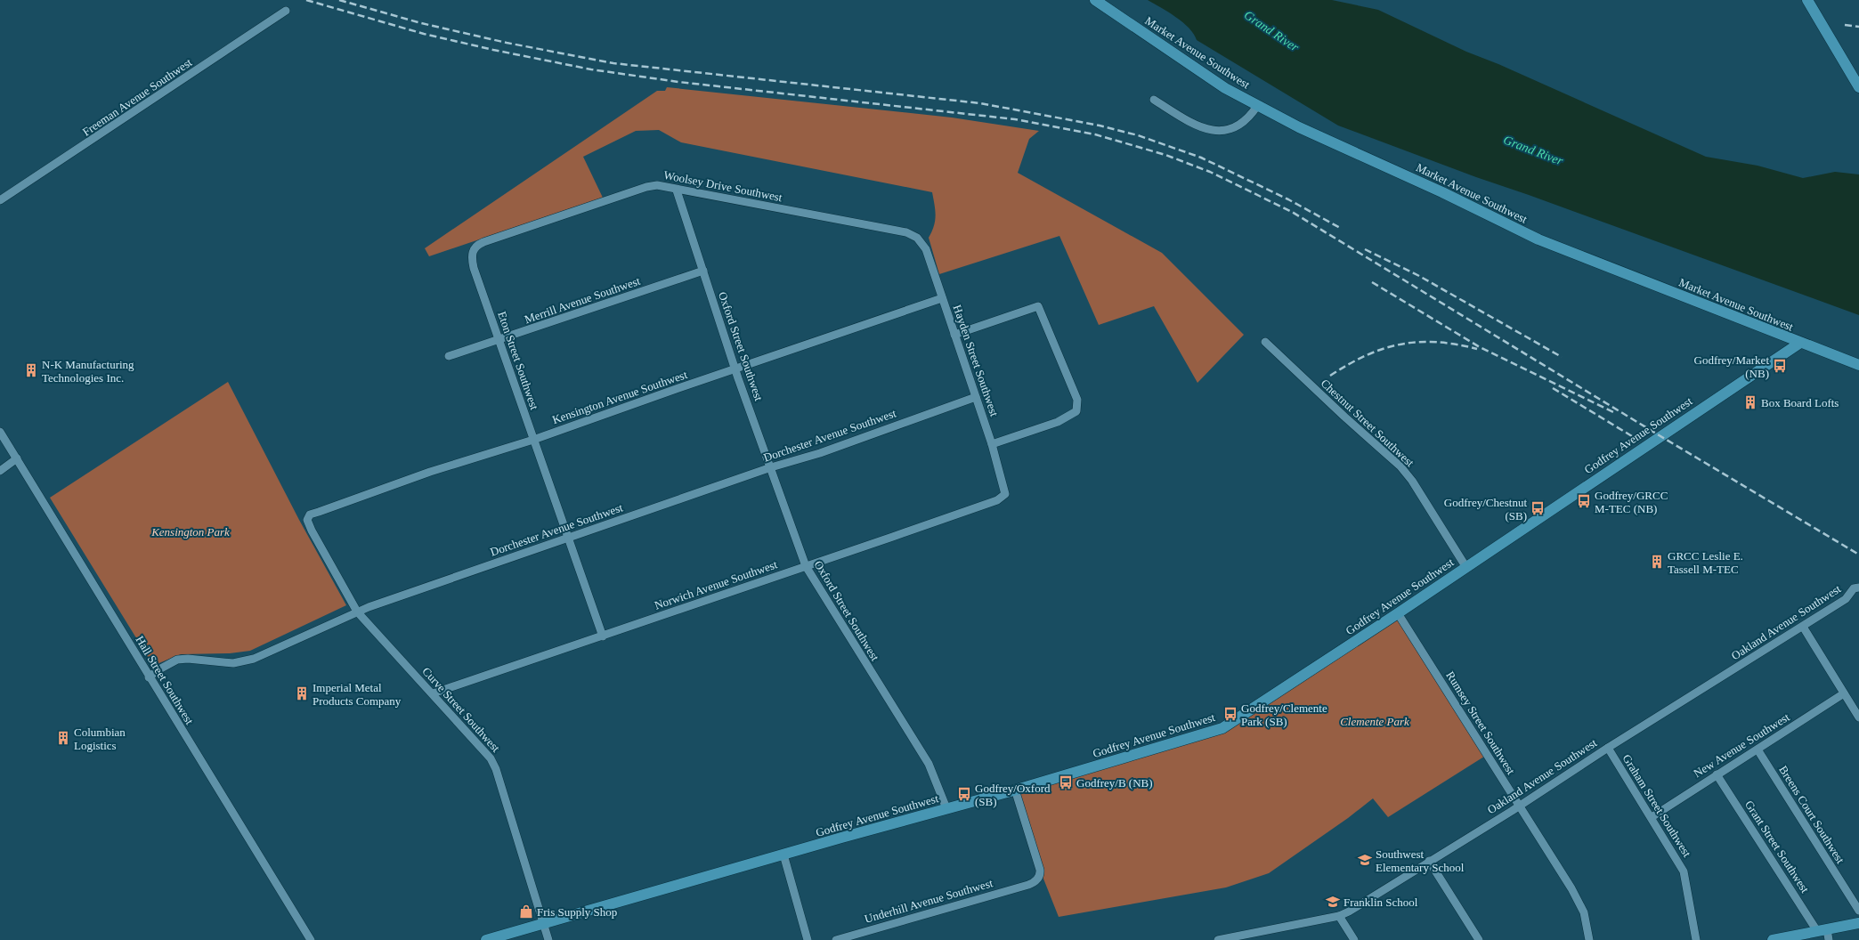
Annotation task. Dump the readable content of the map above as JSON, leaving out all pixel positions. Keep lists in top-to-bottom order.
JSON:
{
  "streets": {
    "main road": ["Market Avenue Southwest", "Godfrey Avenue Southwest"],
    "street": [
      "Freeman Avenue Southwest",
      "Woolsey Drive Southwest",
      "Merrill Avenue Southwest",
      "Oxford Street Southwest",
      "Eton Street Southwest",
      "Hayden Street Southwest",
      "Kensington Avenue Southwest",
      "Chestnut Street Southwest",
      "Dorchester Avenue Southwest",
      "Norwich Avenue Southwest",
      "Oakland Avenue Southwest",
      "Hall Street Southwest",
      "Curve Street Southwest",
      "Rumsey Street Southwest",
      "New Avenue Southwest",
      "Graham Street Southwest",
      "Breens Court Southwest",
      "Grant Street Southwest",
      "Underhill Avenue Southwest"
    ]
  },
  "crossings": [
    ["Market Avenue Southwest", "Godfrey Avenue Southwest"],
    ["Woolsey Drive Southwest", "Oxford Street Southwest"],
    ["Woolsey Drive Southwest", "Eton Street Southwest"],
    ["Woolsey Drive Southwest", "Hayden Street Southwest"],
    ["Merrill Avenue Southwest", "Oxford Street Southwest"],
    ["Merrill Avenue Southwest", "Eton Street Southwest"],
    ["Oxford Street Southwest", "Kensington Avenue Southwest"],
    ["Oxford Street Southwest", "Dorchester Avenue Southwest"],
    ["Oxford Street Southwest", "Godfrey Avenue Southwest"],
    ["Oxford Street Southwest", "Norwich Avenue Southwest"],
    ["Eton Street Southwest", "Kensington Avenue Southwest"],
    ["Eton Street Southwest", "Dorchester Avenue Southwest"],
    ["Eton Street Southwest", "Norwich Avenue Southwest"],
    ["Hayden Street Southwest", "Kensington Avenue Southwest"],
    ["Hayden Street Southwest", "Dorchester Avenue Southwest"],
    ["Hayden Street Southwest", "Norwich Avenue Southwest"],
    ["Kensington Avenue Southwest", "Curve Street Southwest"],
    ["Chestnut Street Southwest", "Godfrey Avenue Southwest"],
    ["Dorchester Avenue Southwest", "Hall Street Southwest"],
    ["Dorchester Avenue Southwest", "Curve Street Southwest"],
    ["Godfrey Avenue Southwest", "Curve Street Southwest"],
    ["Godfrey Avenue Southwest", "Rumsey Street Southwest"],
    ["Godfrey Avenue Southwest", "Underhill Avenue Southwest"],
    ["Norwich Avenue Southwest", "Curve Street Southwest"],
    ["Oakland Avenue Southwest", "Rumsey Street Southwest"],
    ["Oakland Avenue Southwest", "Graham Street Southwest"],
    ["New Avenue Southwest", "Graham Street Southwest"],
    ["New Avenue Southwest", "Breens Court Southwest"],
    ["New Avenue Southwest", "Grant Street Southwest"]
  ],
  "water": ["Grand River"],
  "parks": ["Kensington Park", "Clemente Park"],
  "places": {
    "bus stop": [
      "Godfrey/Market (NB)",
      "Godfrey/GRCC M-TEC (NB)",
      "Godfrey/Chestnut (SB)",
      "Godfrey/Clemente Park (SB)",
      "Godfrey/B (NB)",
      "Godfrey/Oxford (SB)"
    ],
    "building": [
      "N-K Manufacturing Technologies Inc.",
      "Box Board Lofts",
      "GRCC Leslie E. Tassell M-TEC",
      "Imperial Metal Products Company",
      "Columbian Logistics"
    ],
    "school or university": ["Southwest Elementary School", "Franklin School"],
    "shop": ["Fris Supply Shop"]
  }
}
